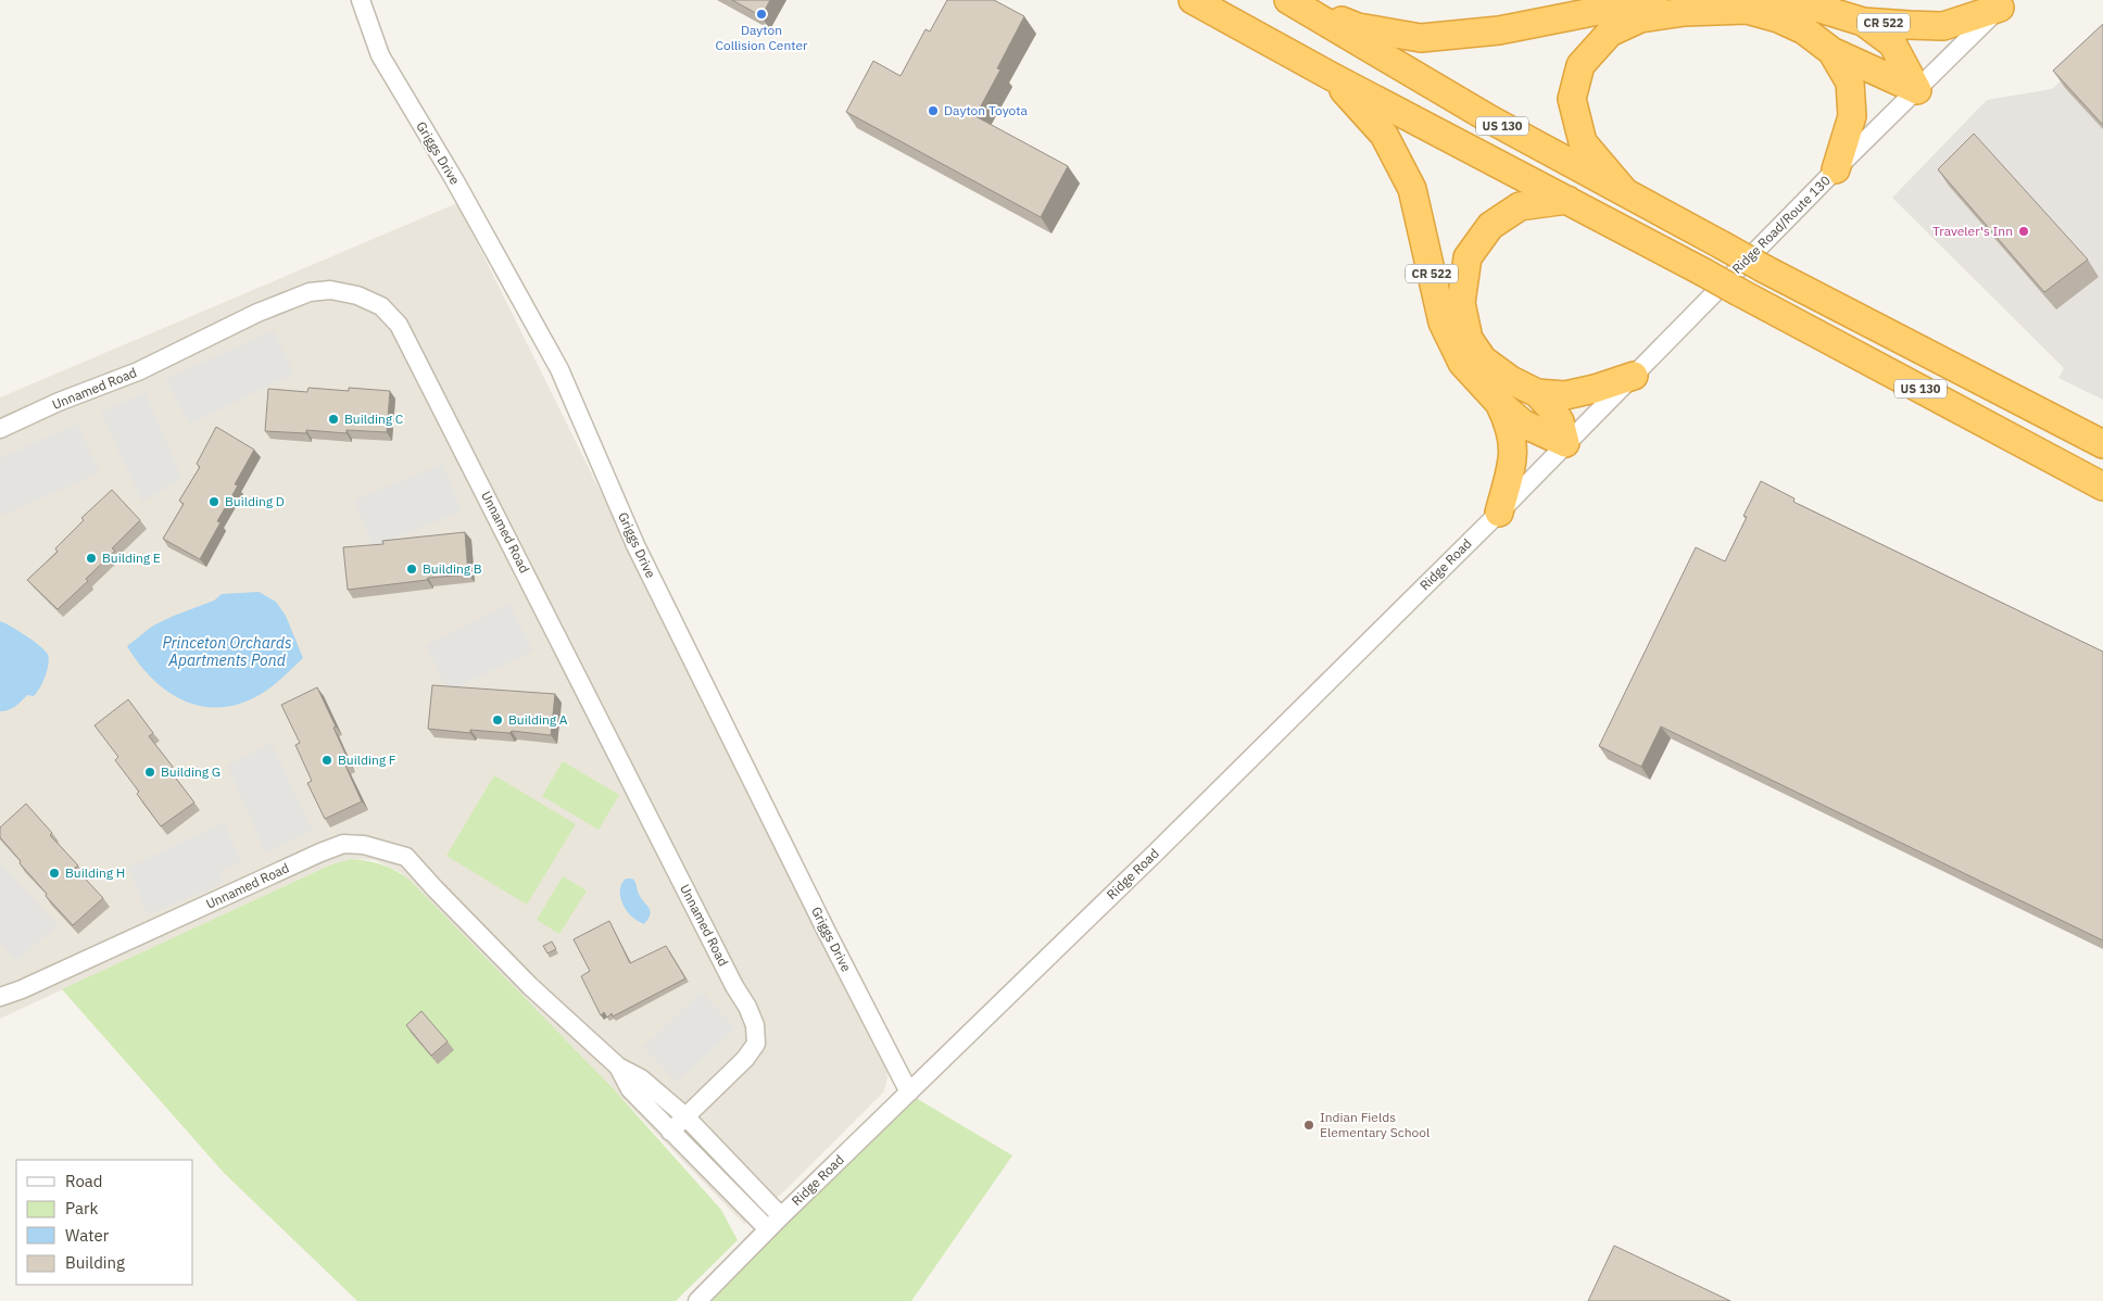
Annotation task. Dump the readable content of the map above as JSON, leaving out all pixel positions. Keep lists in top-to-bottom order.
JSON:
{
  "streets": {
    "highway": ["CR 522", "US 130"],
    "street": [
      "Griggs Drive",
      "Ridge Road/Route 130",
      "Unnamed Road",
      "Ridge Road"
    ]
  },
  "crossings": [
    ["CR 522", "US 130"],
    ["CR 522", "Ridge Road/Route 130"],
    ["CR 522", "Ridge Road"],
    ["Griggs Drive", "Ridge Road"],
    ["Ridge Road/Route 130", "Ridge Road"],
    ["Unnamed Road", "Ridge Road"]
  ],
  "water": ["Princeton Orchards Apartments Pond"],
  "places": [
    "Dayton Collision Center",
    "Dayton Toyota",
    "Traveler's Inn",
    "Building C",
    "Building D",
    "Building E",
    "Building B",
    "Building A",
    "Building F",
    "Building G",
    "Building H",
    "Indian Fields Elementary School"
  ],
  "legend": [
    "Road",
    "Park",
    "Water",
    "Building"
  ]
}
